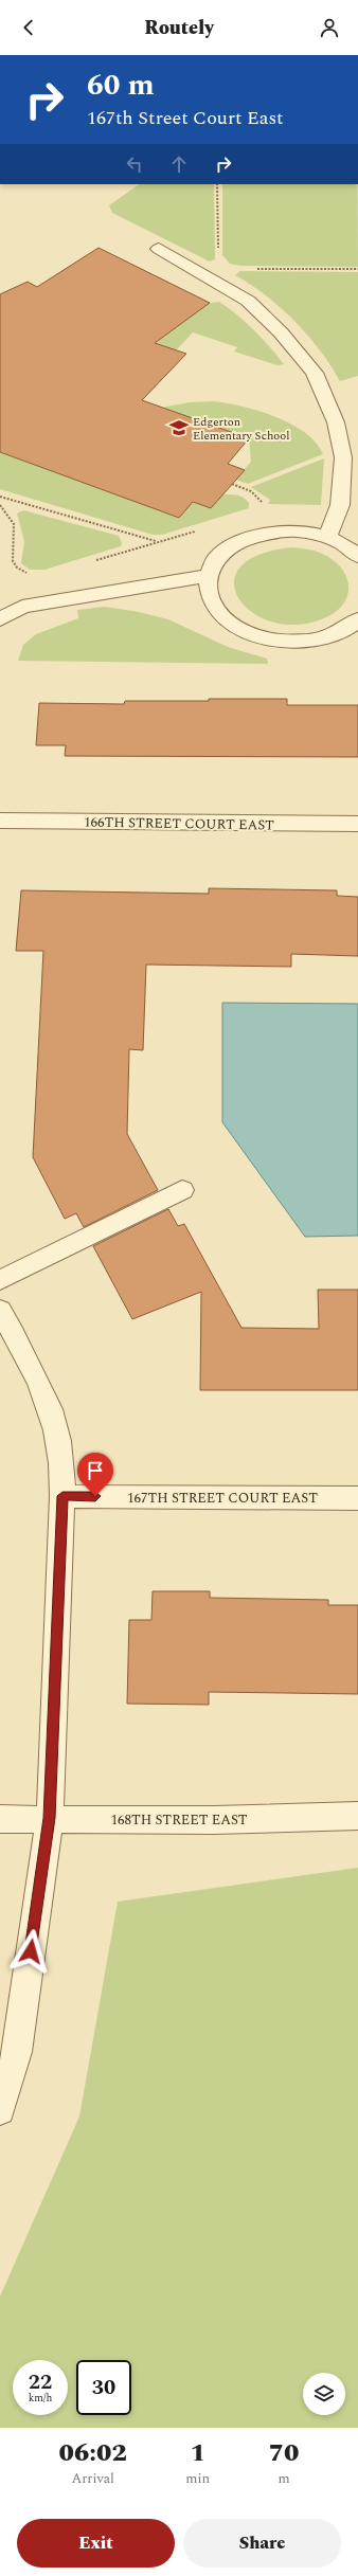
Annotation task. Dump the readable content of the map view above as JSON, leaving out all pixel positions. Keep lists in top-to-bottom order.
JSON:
{
  "streets": {
    "street": ["166TH STREET COURT EAST", "167TH STREET COURT EAST", "168TH STREET EAST"]
  },
  "places": {
    "school or university": ["Edgerton Elementary School"]
  },
  "page": {
    "header": "Routely",
    "turn": ["60 m", "167th Street Court East"],
    "speed": "22 km/h",
    "limit": "30",
    "eta": [
      "06:02",
      "Arrival",
      "1",
      "min",
      "70",
      "m"
    ],
    "buttons": ["Exit", "Share"]
  }
}
